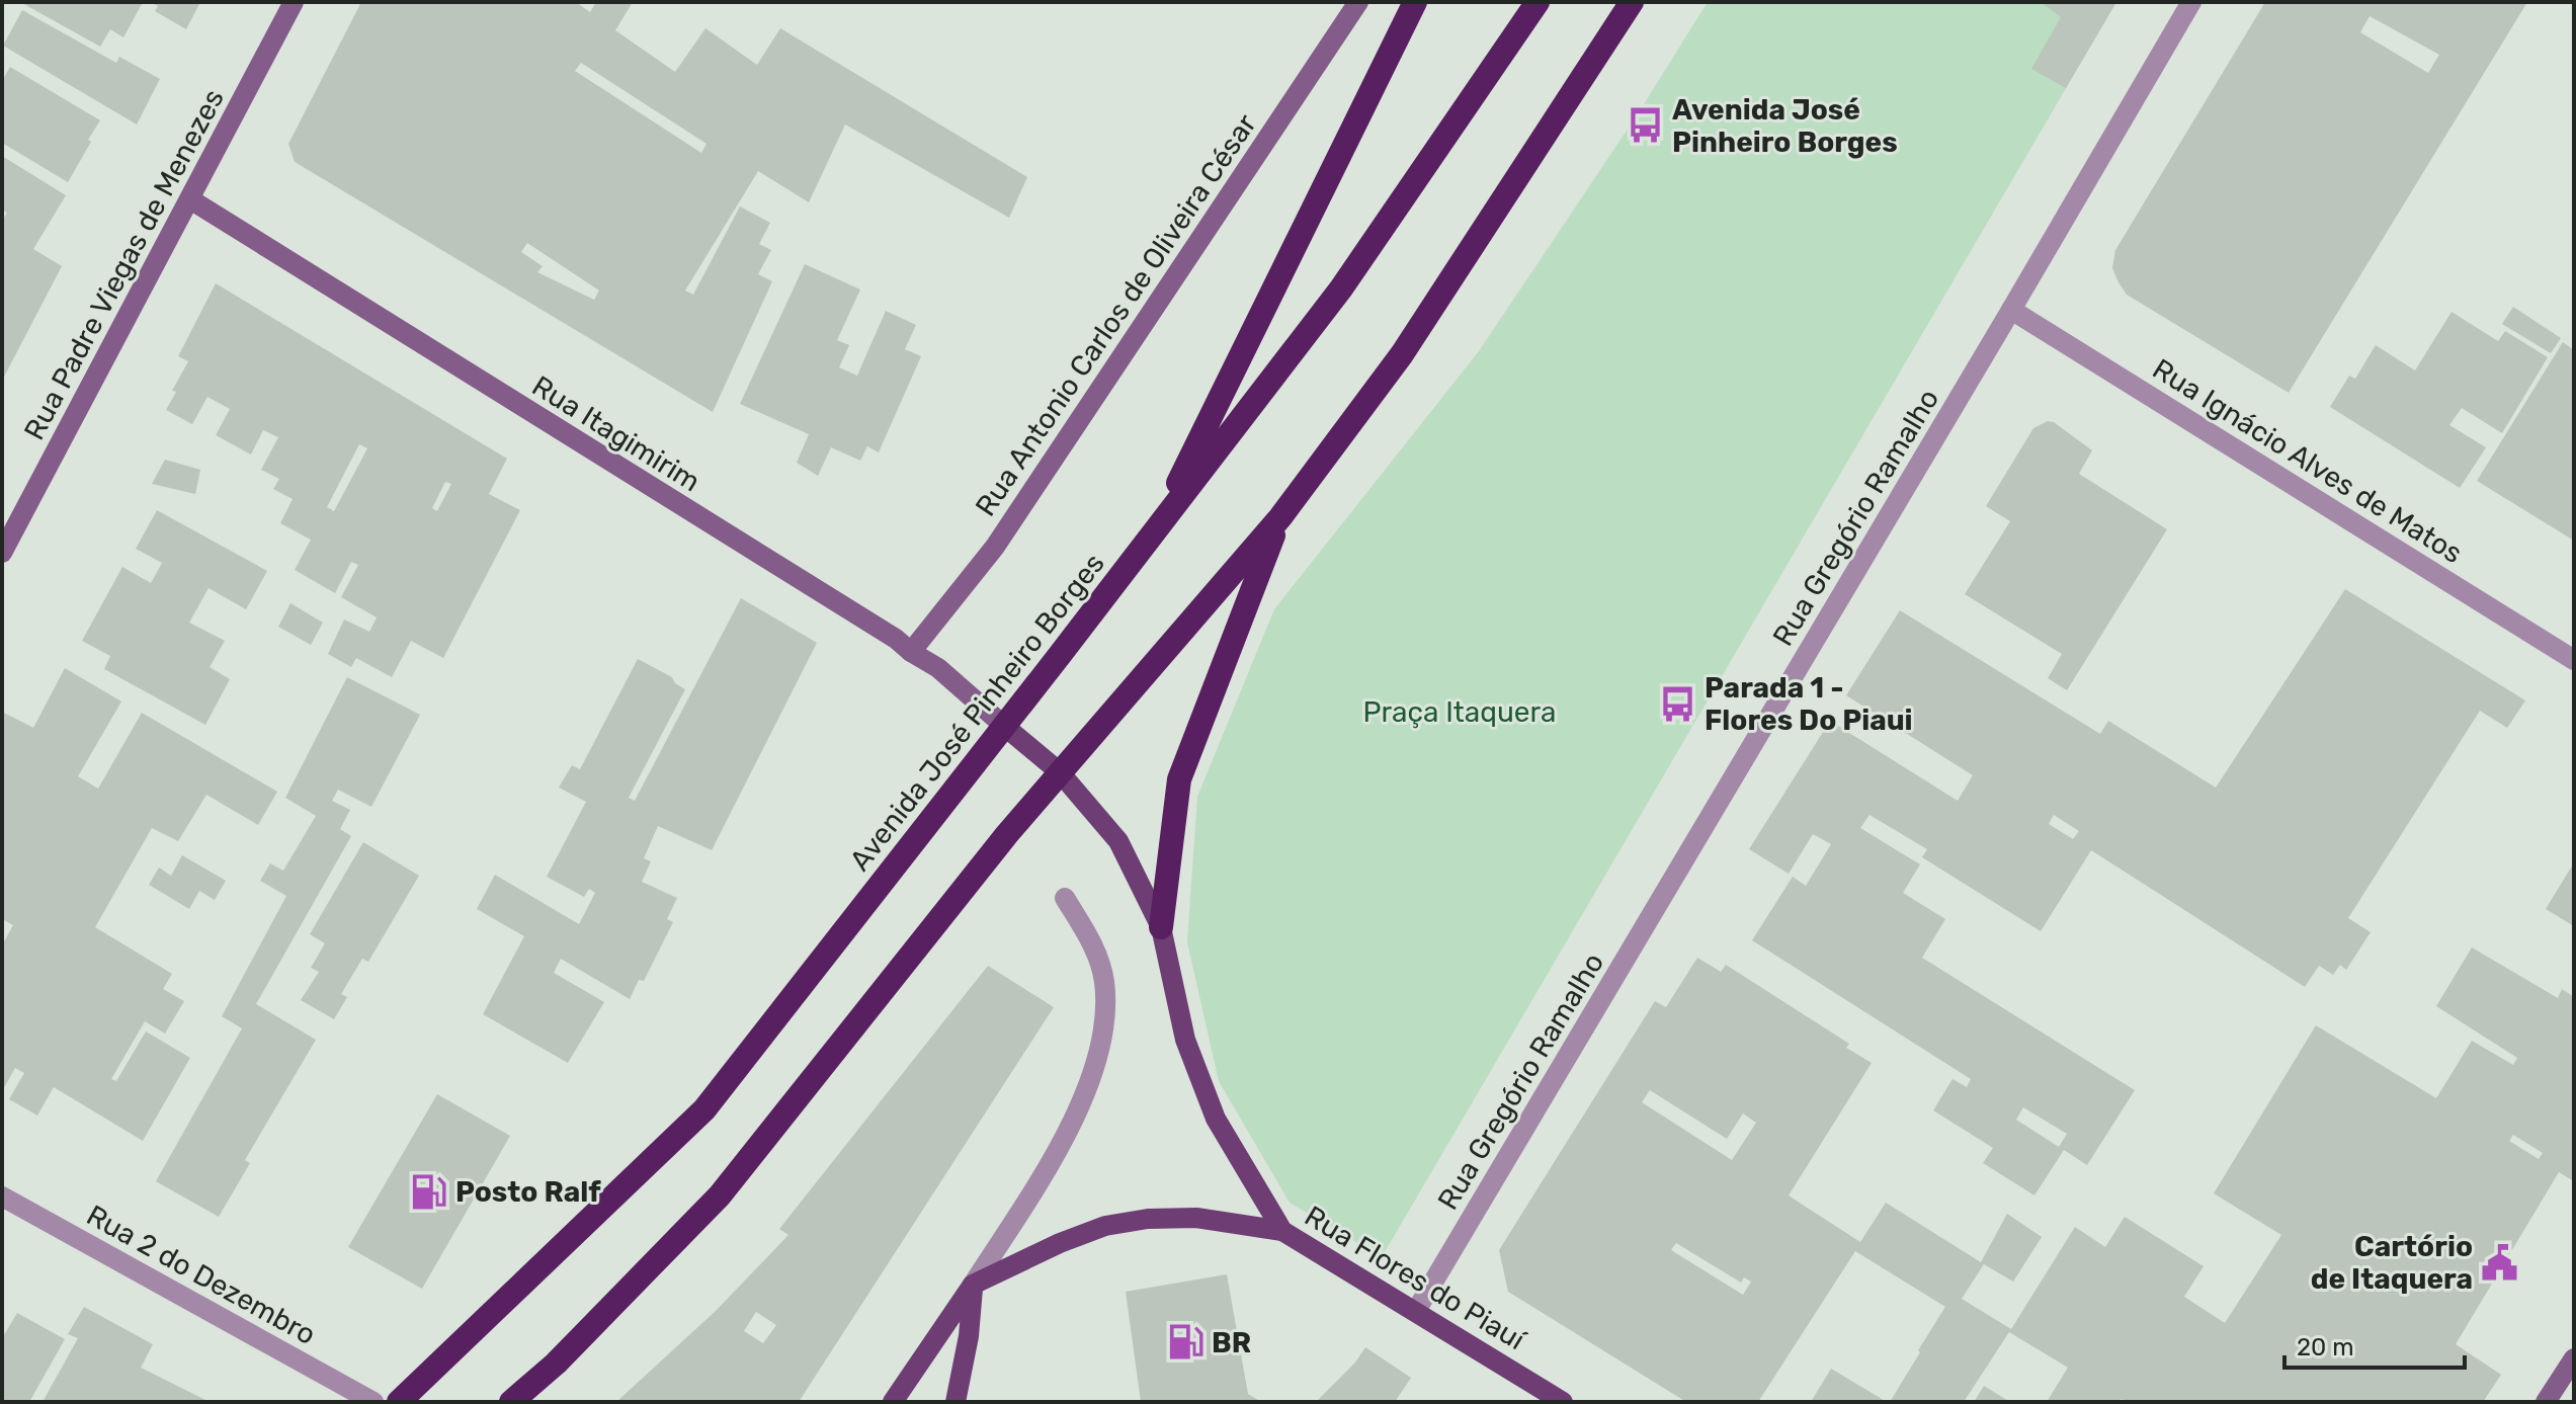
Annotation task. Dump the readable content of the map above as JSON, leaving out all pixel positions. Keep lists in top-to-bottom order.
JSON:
{
  "streets": {
    "highway": ["Avenida José Pinheiro Borges"],
    "main road": ["Rua Flores do Piauí"],
    "street": [
      "Rua Padre Viegas de Menezes",
      "Rua Antonio Carlos de Oliveira César",
      "Rua Itagimirim",
      "Rua Ignácio Alves de Matos",
      "Rua Gregório Ramalho",
      "Rua 2 do Dezembro"
    ]
  },
  "crossings": [
    ["Rua Padre Viegas de Menezes", "Rua Itagimirim"],
    ["Rua Antonio Carlos de Oliveira César", "Rua Itagimirim"],
    ["Rua Itagimirim", "Avenida José Pinheiro Borges"],
    ["Rua Itagimirim", "Rua Flores do Piauí"],
    ["Rua Ignácio Alves de Matos", "Rua Gregório Ramalho"],
    ["Rua Gregório Ramalho", "Rua Flores do Piauí"],
    ["Avenida José Pinheiro Borges", "Rua Flores do Piauí"]
  ],
  "parks": ["Praça Itaquera"],
  "places": {
    "bus stop": ["Avenida José Pinheiro Borges", "Parada 1 - Flores Do Piaui"],
    "fuel station": ["Posto Ralf", "BR"],
    "public building": ["Cartório de Itaquera"]
  },
  "scale_bar": "20 m"
}
